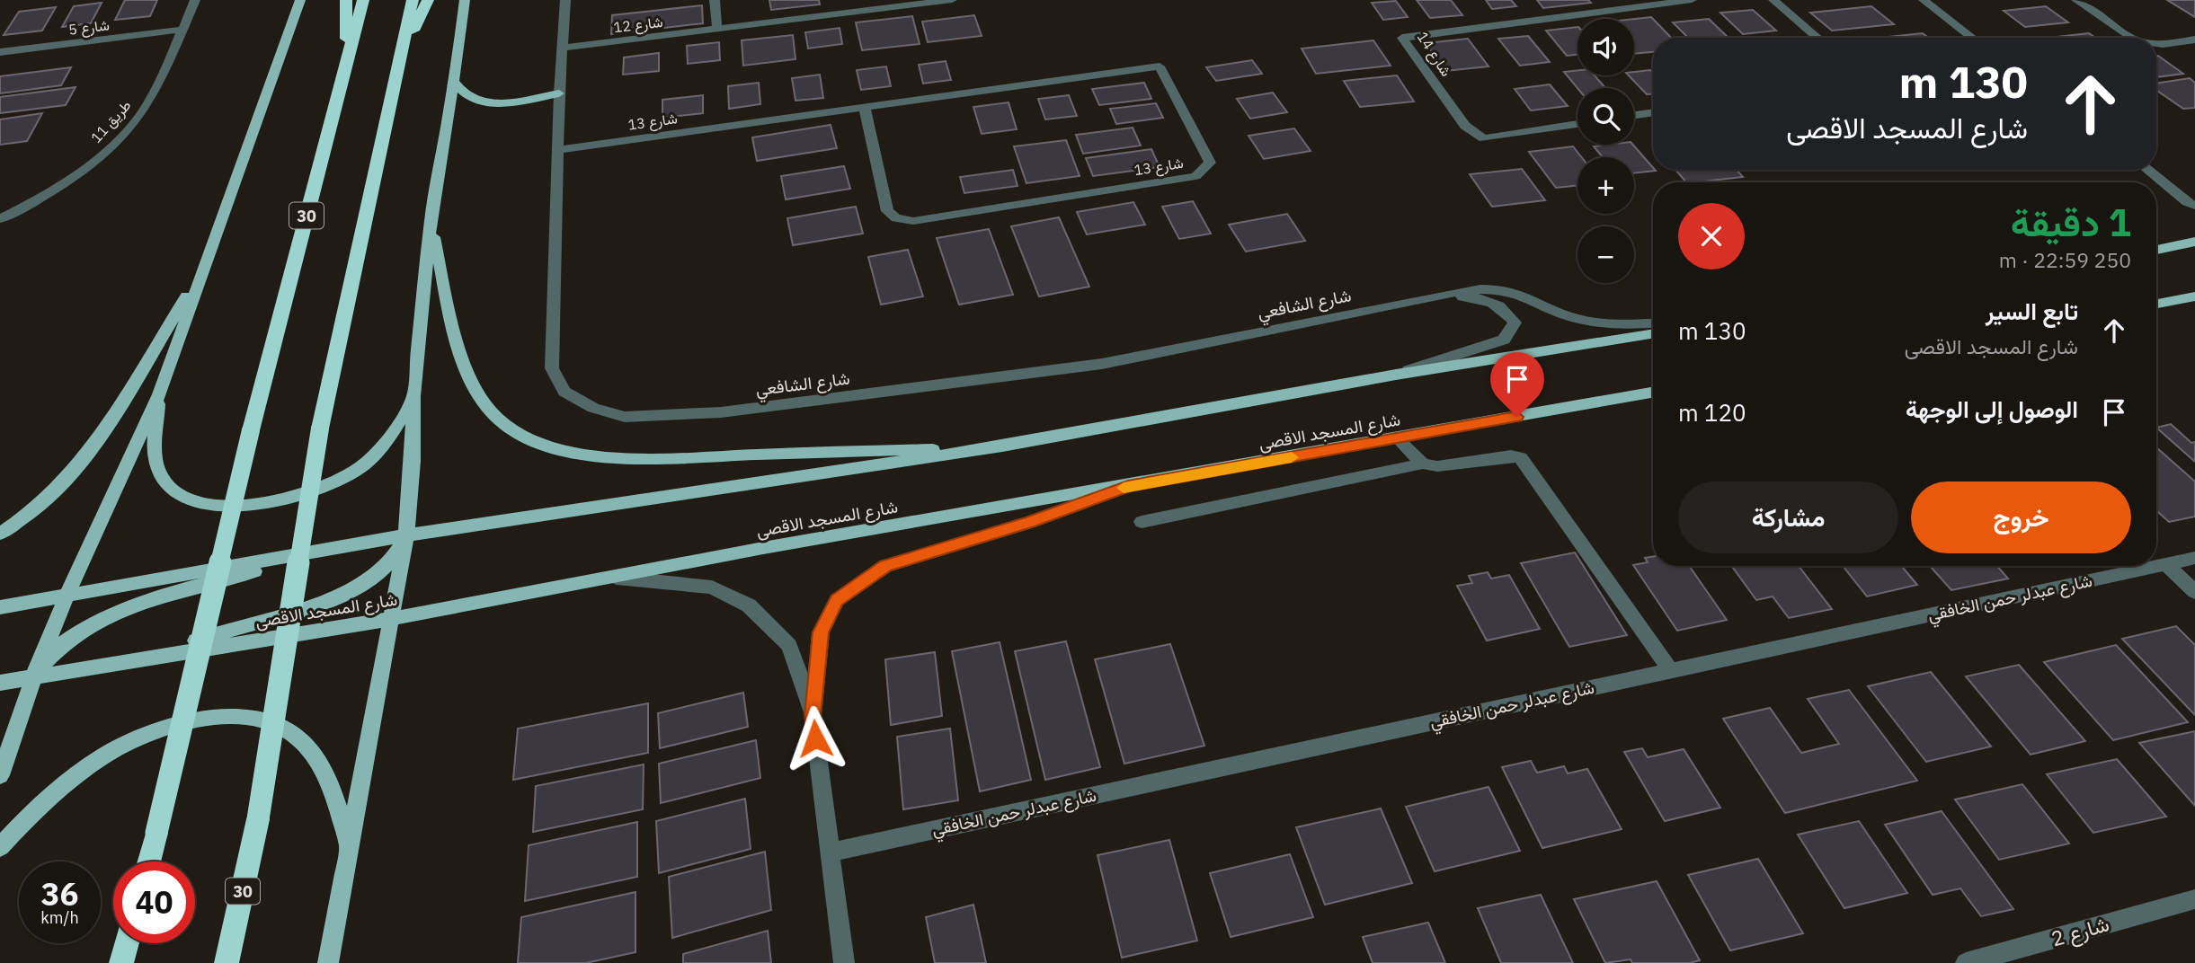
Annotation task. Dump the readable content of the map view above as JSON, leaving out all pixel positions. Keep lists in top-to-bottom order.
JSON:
{
  "streets": {
    "highway": ["30"],
    "main road": ["شارع المسجد الاقصى"],
    "street": [
      "شارع 12",
      "شارع 5",
      "شارع 14",
      "طريق 11",
      "شارع 13",
      "شارع الشافعي",
      "شارع عبدلر حمن الخافقي",
      "شارع 2"
    ]
  },
  "crossings": [
    ["شارع 12", "شارع الشافعي"],
    ["شارع 5", "طريق 11"],
    ["شارع 13", "شارع الشافعي"]
  ],
  "page": {
    "map_buttons": ["+", "−"],
    "turn": ["130 m", "شارع المسجد الاقصى"],
    "heading": ["1 دقيقة", "250 m · 22:59"],
    "list": [
      {
        "name": "تابع السير",
        "note": "شارع المسجد الاقصى",
        "value": "130 m"
      },
      {
        "name": "الوصول إلى الوجهة",
        "value": "120 m"
      }
    ],
    "buttons": ["خروج", "مشاركة"],
    "speed": "36 km/h",
    "limit": "40"
  }
}
